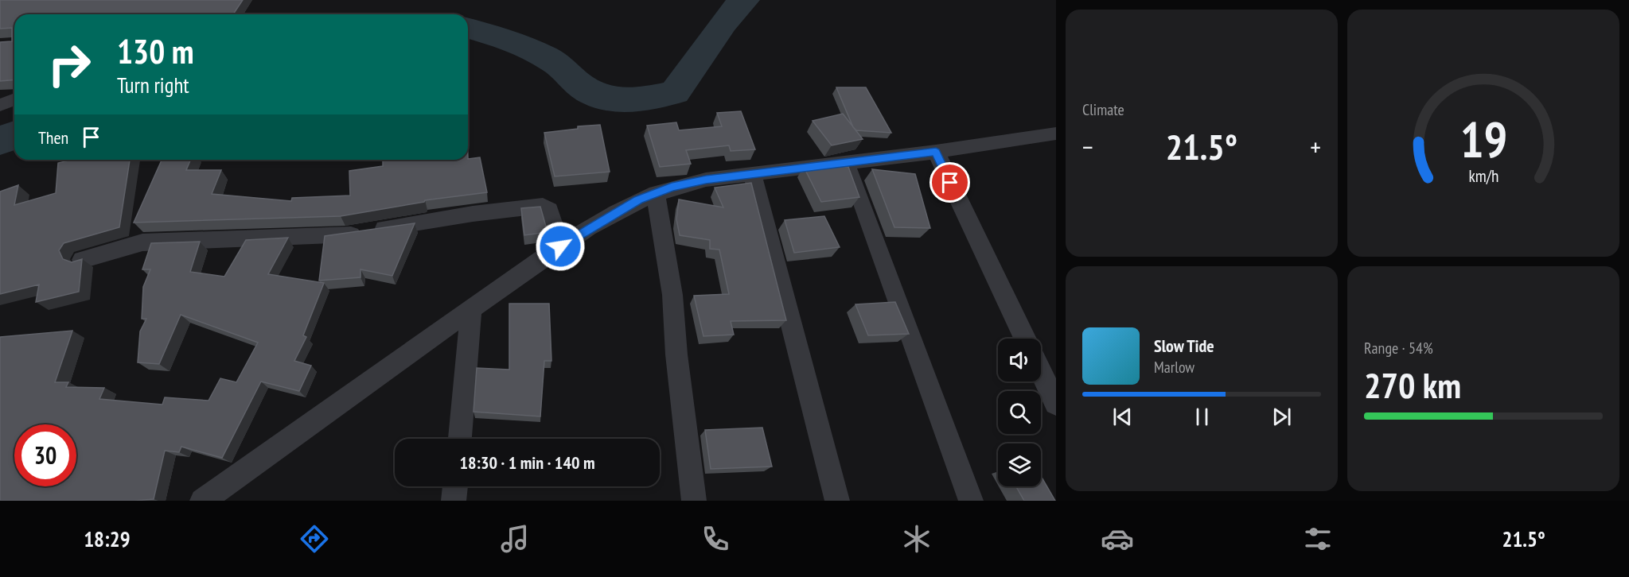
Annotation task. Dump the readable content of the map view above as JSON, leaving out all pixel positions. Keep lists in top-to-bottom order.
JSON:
{
  "page": {
    "tile": [
      "Climate",
      ["Range · 54%", "270 km"]
    ],
    "turn": ["130 m", "Turn right"],
    "then": "Then",
    "heat": ["−", "21.5°", "+"],
    "song": ["Slow Tide", "Marlow"],
    "limit": "30",
    "trip": "18:30 · 1 min · 140 m",
    "tabs": ["18:29", "21.5°"],
    "gauge": ["19", "km/h"]
  }
}
